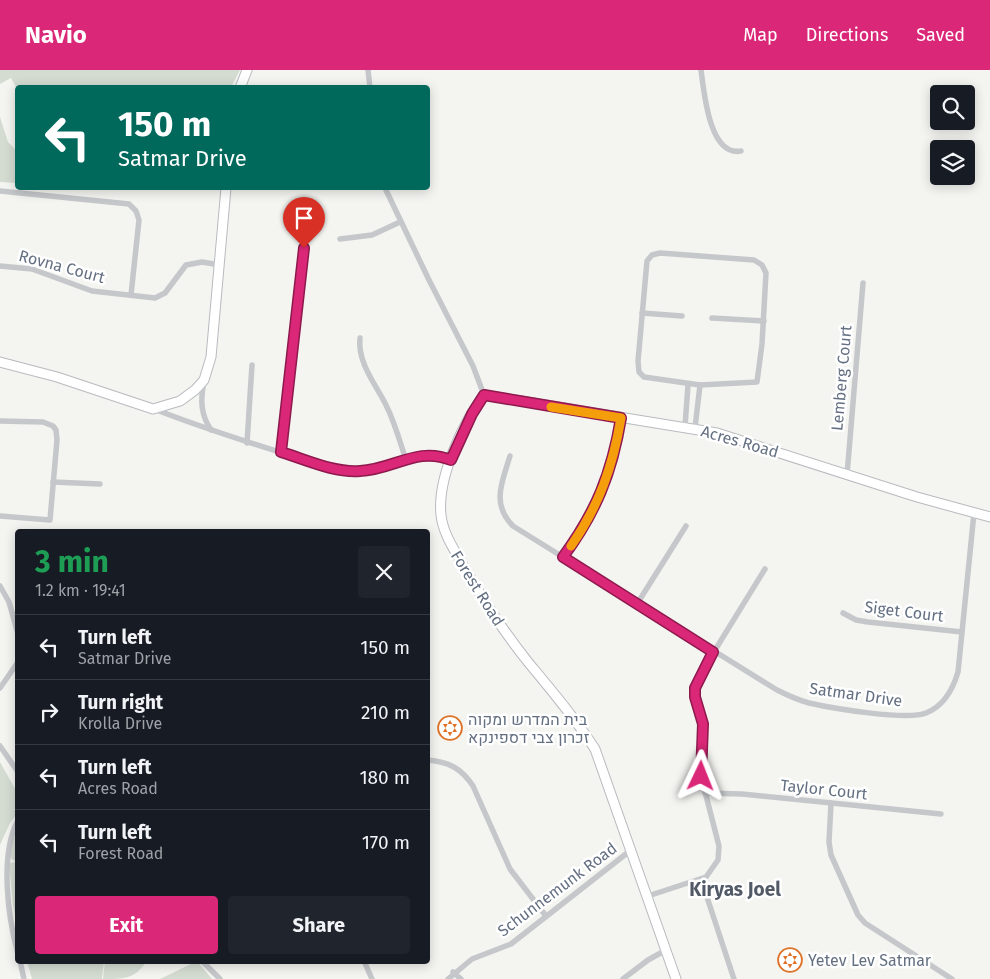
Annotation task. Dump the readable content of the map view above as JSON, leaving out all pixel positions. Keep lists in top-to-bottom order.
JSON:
{
  "streets": {
    "street": [
      "Rovna Court",
      "Lemberg Court",
      "Acres Road",
      "Forest Road",
      "Siget Court",
      "Satmar Drive",
      "Taylor Court",
      "Schunnemunk Road"
    ]
  },
  "crossings": [
    ["Lemberg Court", "Acres Road"],
    ["Acres Road", "Forest Road"],
    ["Acres Road", "Satmar Drive"],
    ["Forest Road", "Schunnemunk Road"],
    ["Siget Court", "Satmar Drive"]
  ],
  "districts": ["Kiryas Joel"],
  "places": {
    "synagogue": ["בית המדרש ומקוה זכרון צבי דספינקא", "Yetev Lev Satmar"]
  },
  "page": {
    "header": "Navio",
    "nav": ["Map", "Directions", "Saved"],
    "turn": ["150 m", "Satmar Drive"],
    "heading": ["3 min", "1.2 km · 19:41"],
    "list": [
      {
        "name": "Turn left",
        "note": "Satmar Drive",
        "value": "150 m"
      },
      {
        "name": "Turn right",
        "note": "Krolla Drive",
        "value": "210 m"
      },
      {
        "name": "Turn left",
        "note": "Acres Road",
        "value": "180 m"
      },
      {
        "name": "Turn left",
        "note": "Forest Road",
        "value": "170 m"
      }
    ],
    "buttons": ["Exit", "Share"]
  }
}
